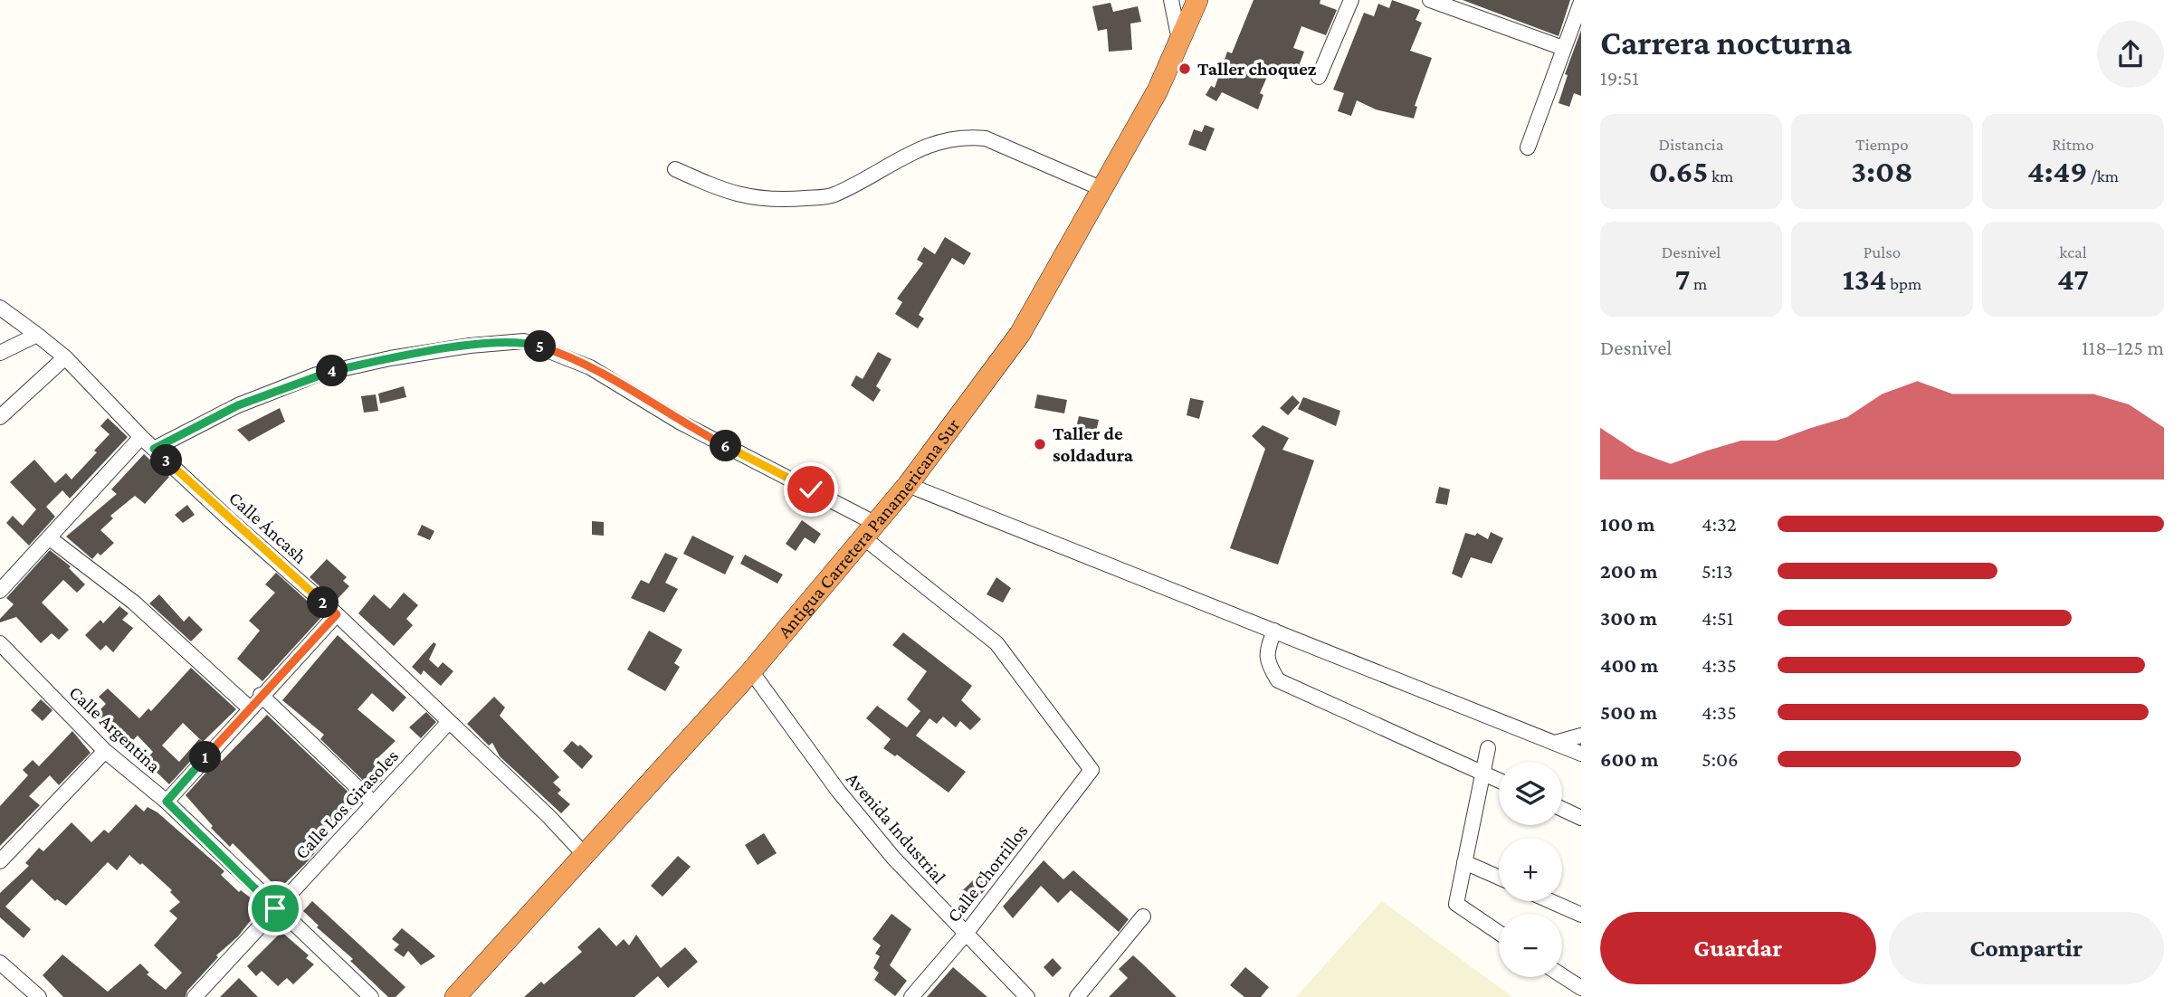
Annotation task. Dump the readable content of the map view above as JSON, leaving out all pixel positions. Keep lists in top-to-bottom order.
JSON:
{
  "streets": {
    "highway": ["Antigua Carretera Panamericana Sur"],
    "street": [
      "Calle Áncash",
      "Calle Argentina",
      "Calle Los Girasoles",
      "Avenida Industrial",
      "Calle Chorrillos"
    ]
  },
  "crossings": [
    ["Calle Áncash", "Antigua Carretera Panamericana Sur"],
    ["Calle Áncash", "Calle Los Girasoles"],
    ["Antigua Carretera Panamericana Sur", "Avenida Industrial"],
    ["Antigua Carretera Panamericana Sur", "Calle Chorrillos"],
    ["Calle Argentina", "Calle Los Girasoles"],
    ["Avenida Industrial", "Calle Chorrillos"]
  ],
  "places": ["Taller choquez", "Taller de soldadura"],
  "page": {
    "heading": ["Carrera nocturna", "19:51"],
    "stats": [
      ["Distancia", "0.65 km"],
      ["Tiempo", "3:08"],
      ["Ritmo", "4:49 /km"],
      ["Desnivel", "7 m"],
      ["Pulso", "134 bpm"],
      ["kcal", "47"]
    ],
    "chart": ["Desnivel", "118–125 m"],
    "pins": [
      "5",
      "4",
      "6",
      "3",
      "2",
      "1"
    ],
    "list": [
      {
        "name": "100 m",
        "note": "4:32"
      },
      {
        "name": "200 m",
        "note": "5:13"
      },
      {
        "name": "300 m",
        "note": "4:51"
      },
      {
        "name": "400 m",
        "note": "4:35"
      },
      {
        "name": "500 m",
        "note": "4:35"
      },
      {
        "name": "600 m",
        "note": "5:06"
      }
    ],
    "map_buttons": ["+", "−"],
    "buttons": ["Guardar", "Compartir"]
  }
}
